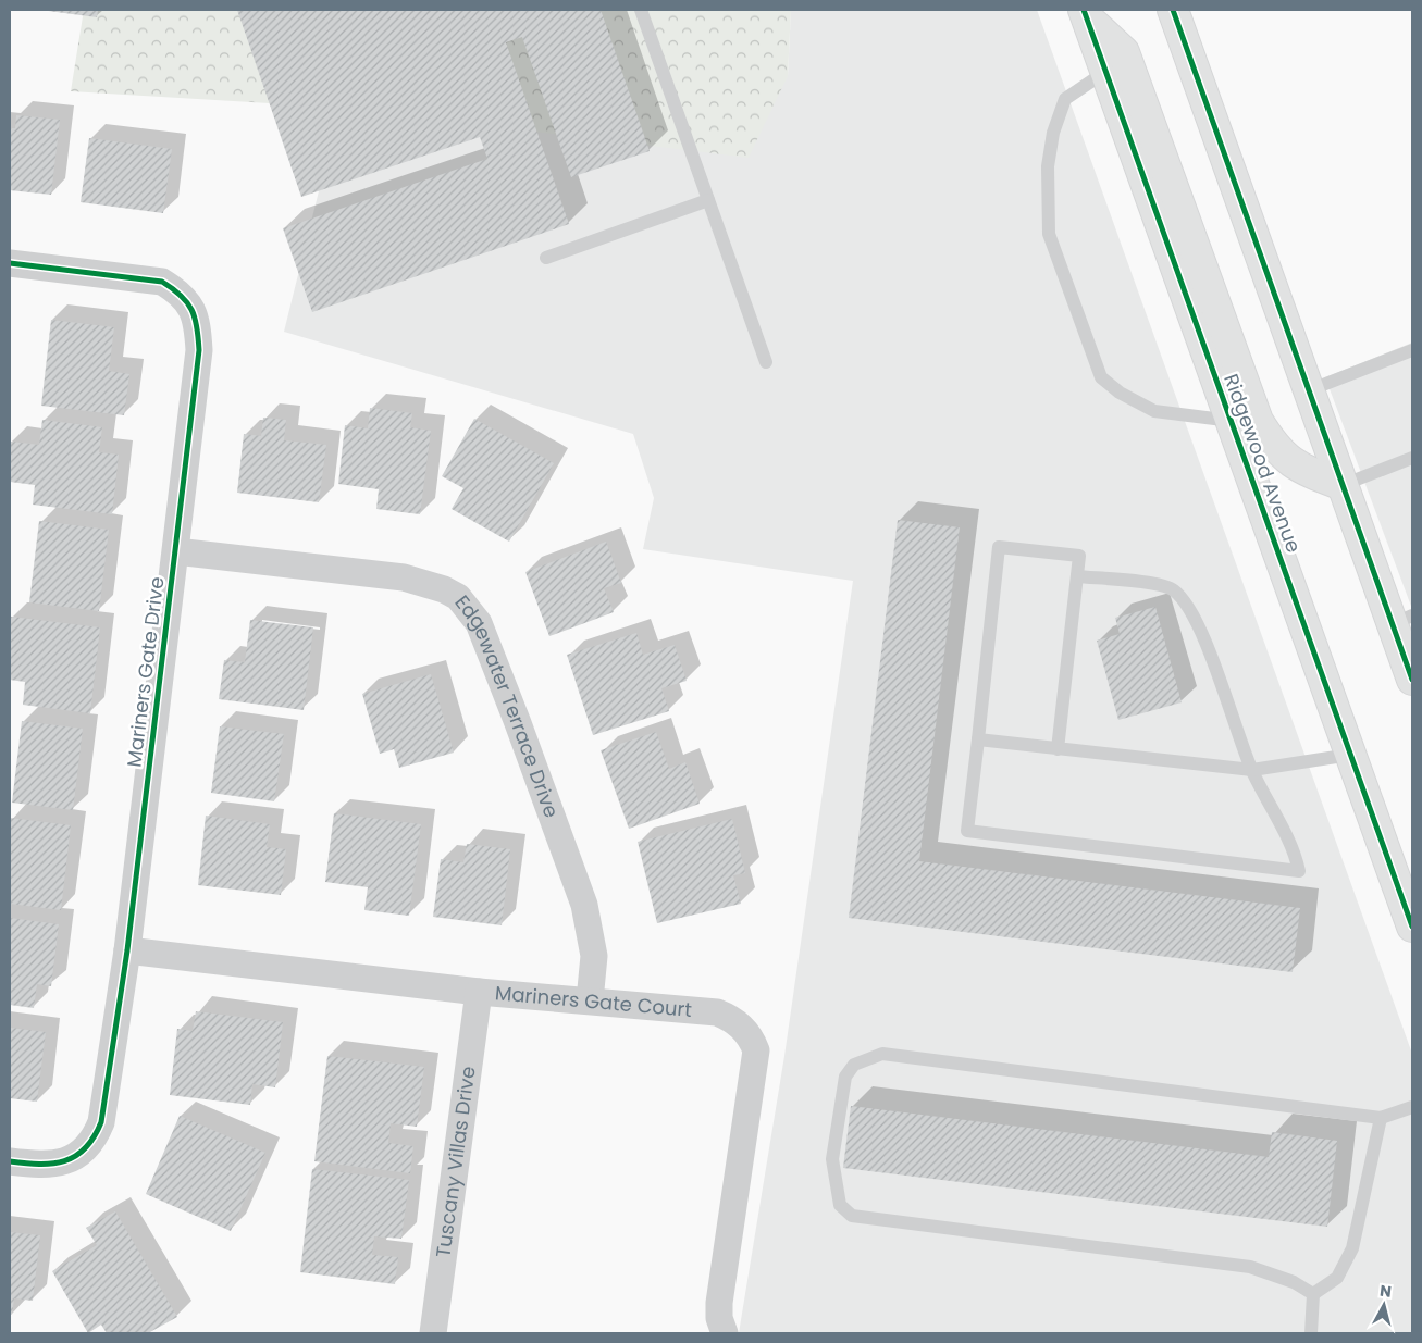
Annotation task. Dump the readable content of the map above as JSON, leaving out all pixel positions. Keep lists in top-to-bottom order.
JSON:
{
  "streets": {
    "main road": ["Ridgewood Avenue"],
    "street": [
      "Mariners Gate Drive",
      "Edgewater Terrace Drive",
      "Mariners Gate Court",
      "Tuscany Villas Drive"
    ]
  },
  "crossings": [
    ["Mariners Gate Drive", "Edgewater Terrace Drive"],
    ["Mariners Gate Drive", "Mariners Gate Court"],
    ["Edgewater Terrace Drive", "Mariners Gate Court"],
    ["Mariners Gate Court", "Tuscany Villas Drive"]
  ],
  "north": "top"
}
